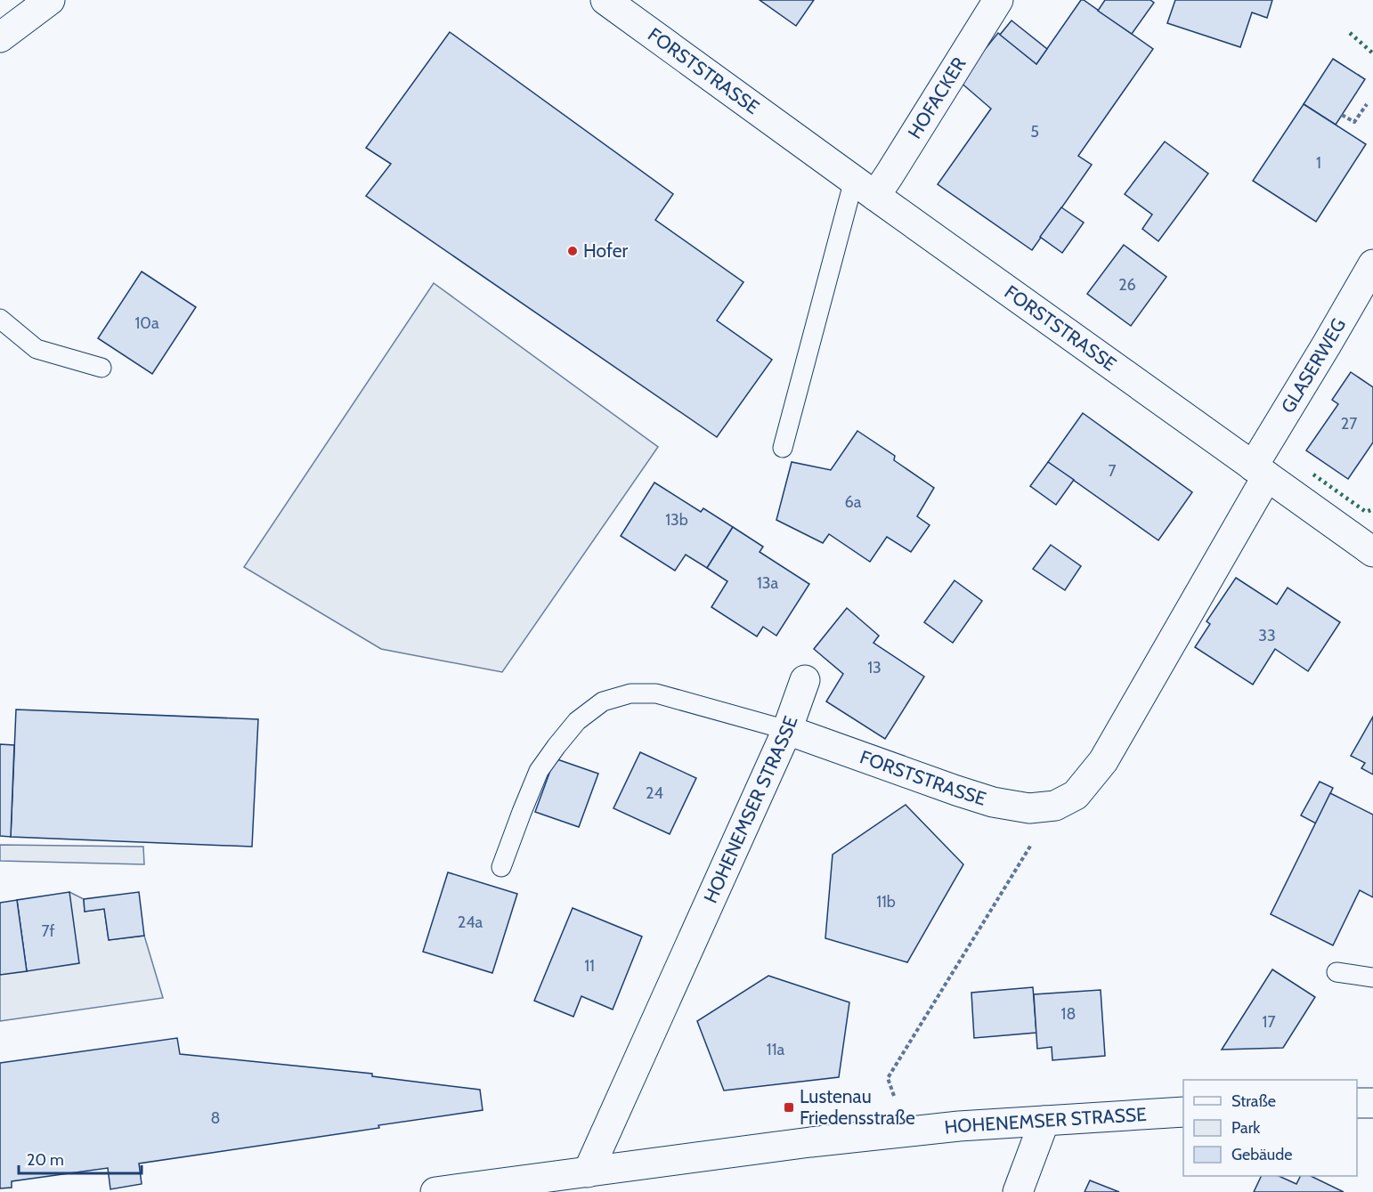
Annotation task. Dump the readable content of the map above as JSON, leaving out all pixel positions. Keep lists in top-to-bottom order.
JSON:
{
  "streets": {
    "street": [
      "FORSTSTRASSE",
      "HOFACKER",
      "GLASERWEG",
      "HOHENEMSER STRASSE"
    ]
  },
  "crossings": [
    ["FORSTSTRASSE", "HOFACKER"],
    ["FORSTSTRASSE", "GLASERWEG"],
    ["FORSTSTRASSE", "HOHENEMSER STRASSE"]
  ],
  "places": {
    "other": ["Hofer"],
    "transit": ["Lustenau Friedensstraße"]
  },
  "house_numbers": [
    "5",
    "1",
    "26",
    "10a",
    "27",
    "7",
    "6a",
    "13b",
    "13a",
    "33",
    "13",
    "24",
    "11b",
    "24a",
    "7f",
    "11",
    "18",
    "17",
    "11a",
    "8"
  ],
  "legend": ["Straße", "Park", "Gebäude"],
  "scale_bar": "20 m"
}
